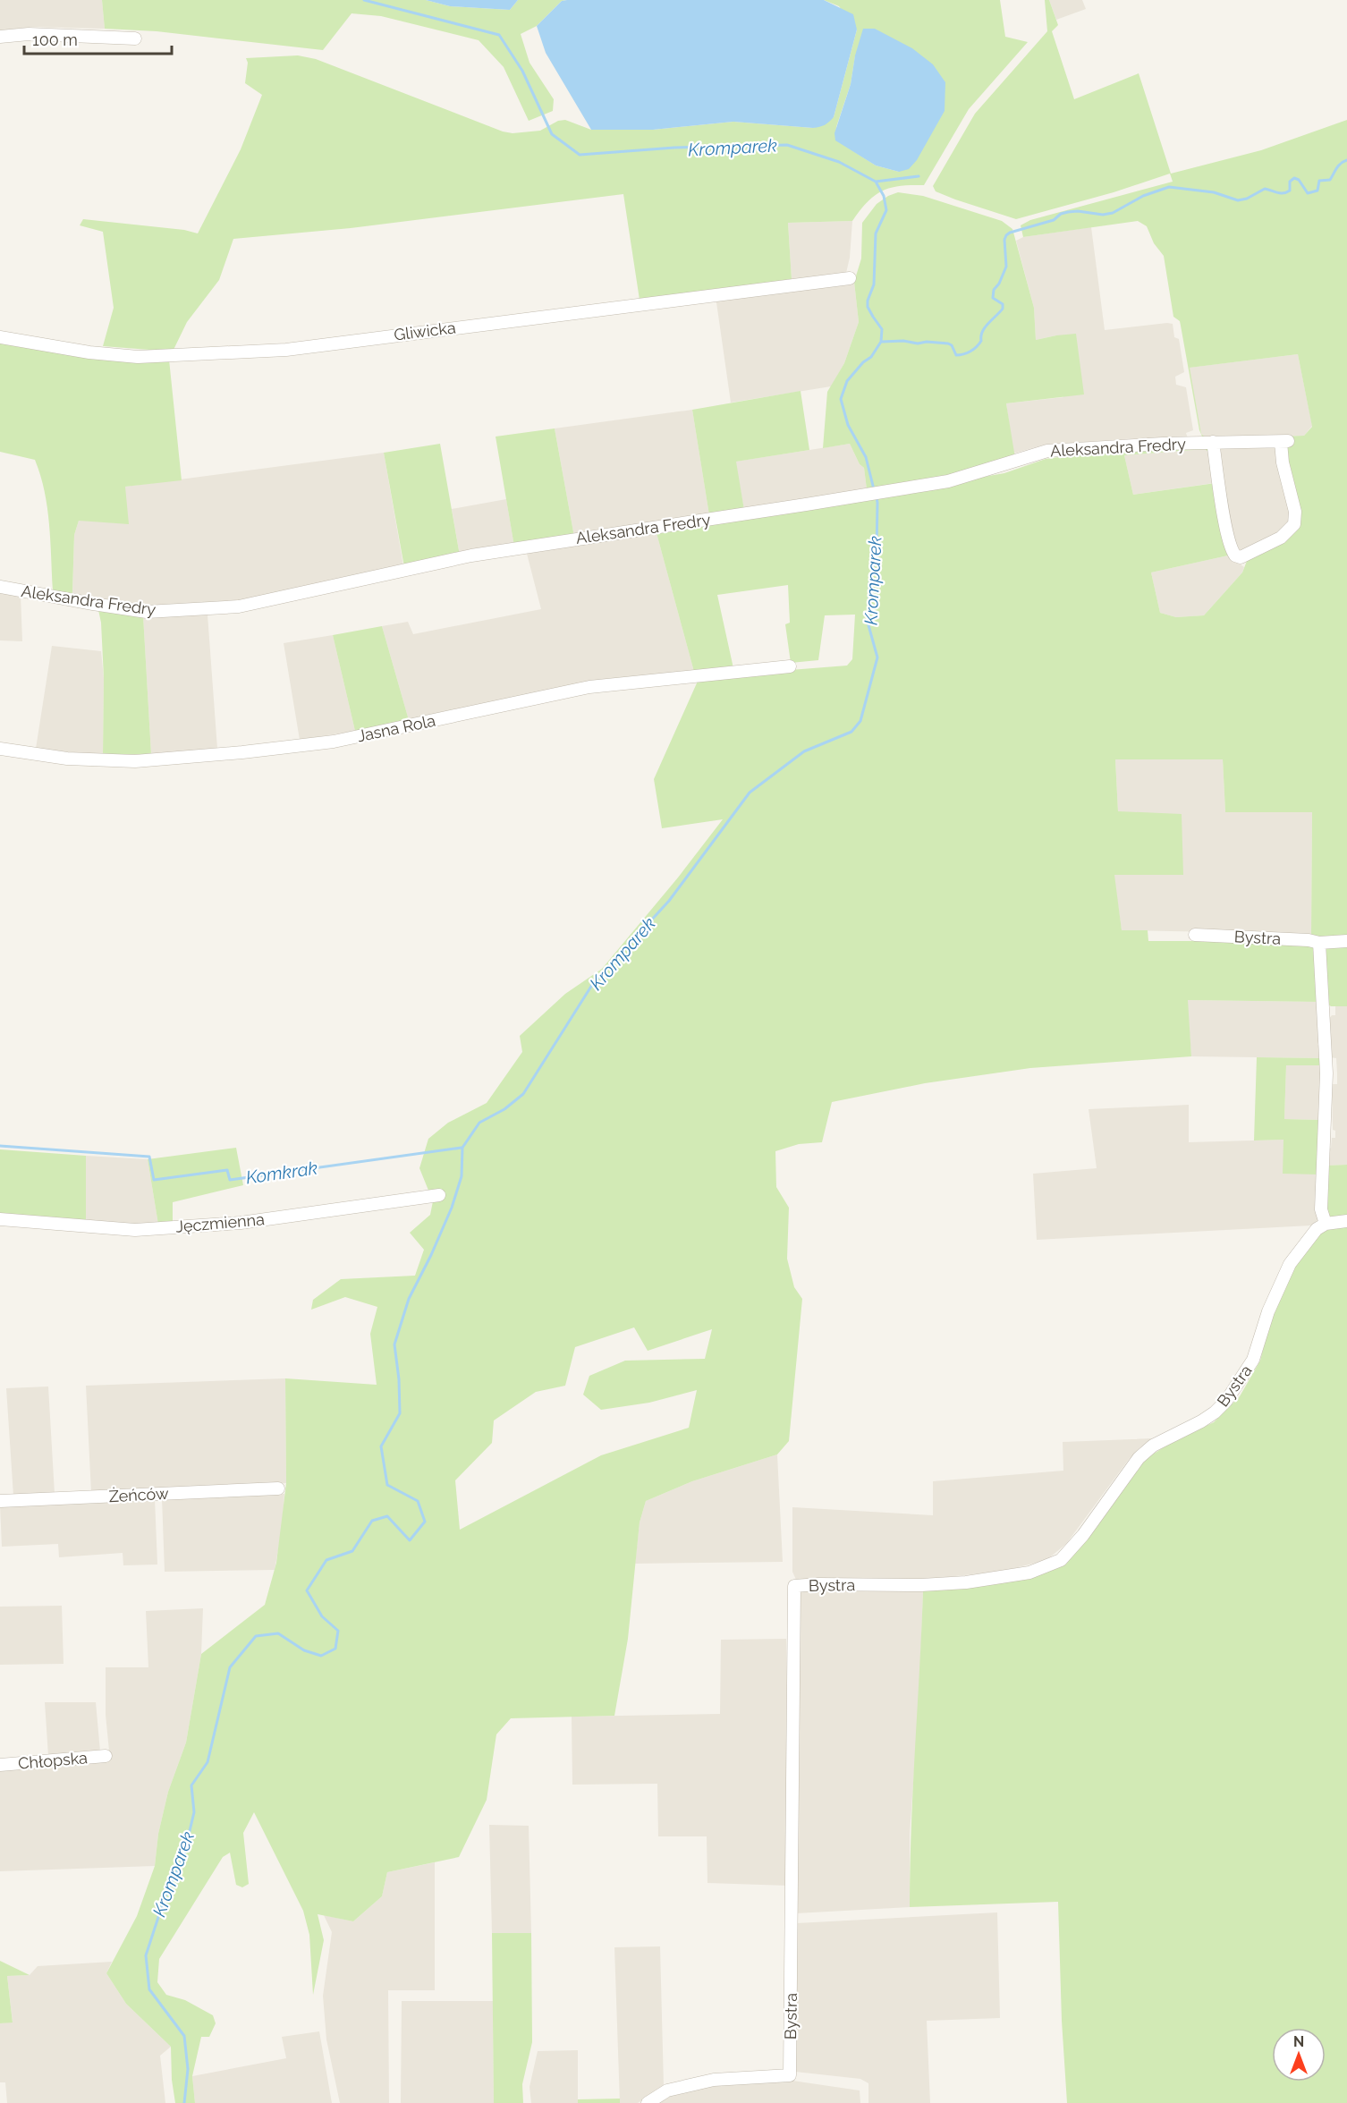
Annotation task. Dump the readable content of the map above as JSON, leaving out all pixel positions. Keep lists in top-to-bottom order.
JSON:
{
  "streets": {
    "street": [
      "Gliwicka",
      "Aleksandra Fredry",
      "Jasna Rola",
      "Bystra",
      "Jęczmienna",
      "Żeńców",
      "Chłopska"
    ]
  },
  "water": ["Kromparek", "Komkrak"],
  "scale_bar": "100 m",
  "north": "top"
}
